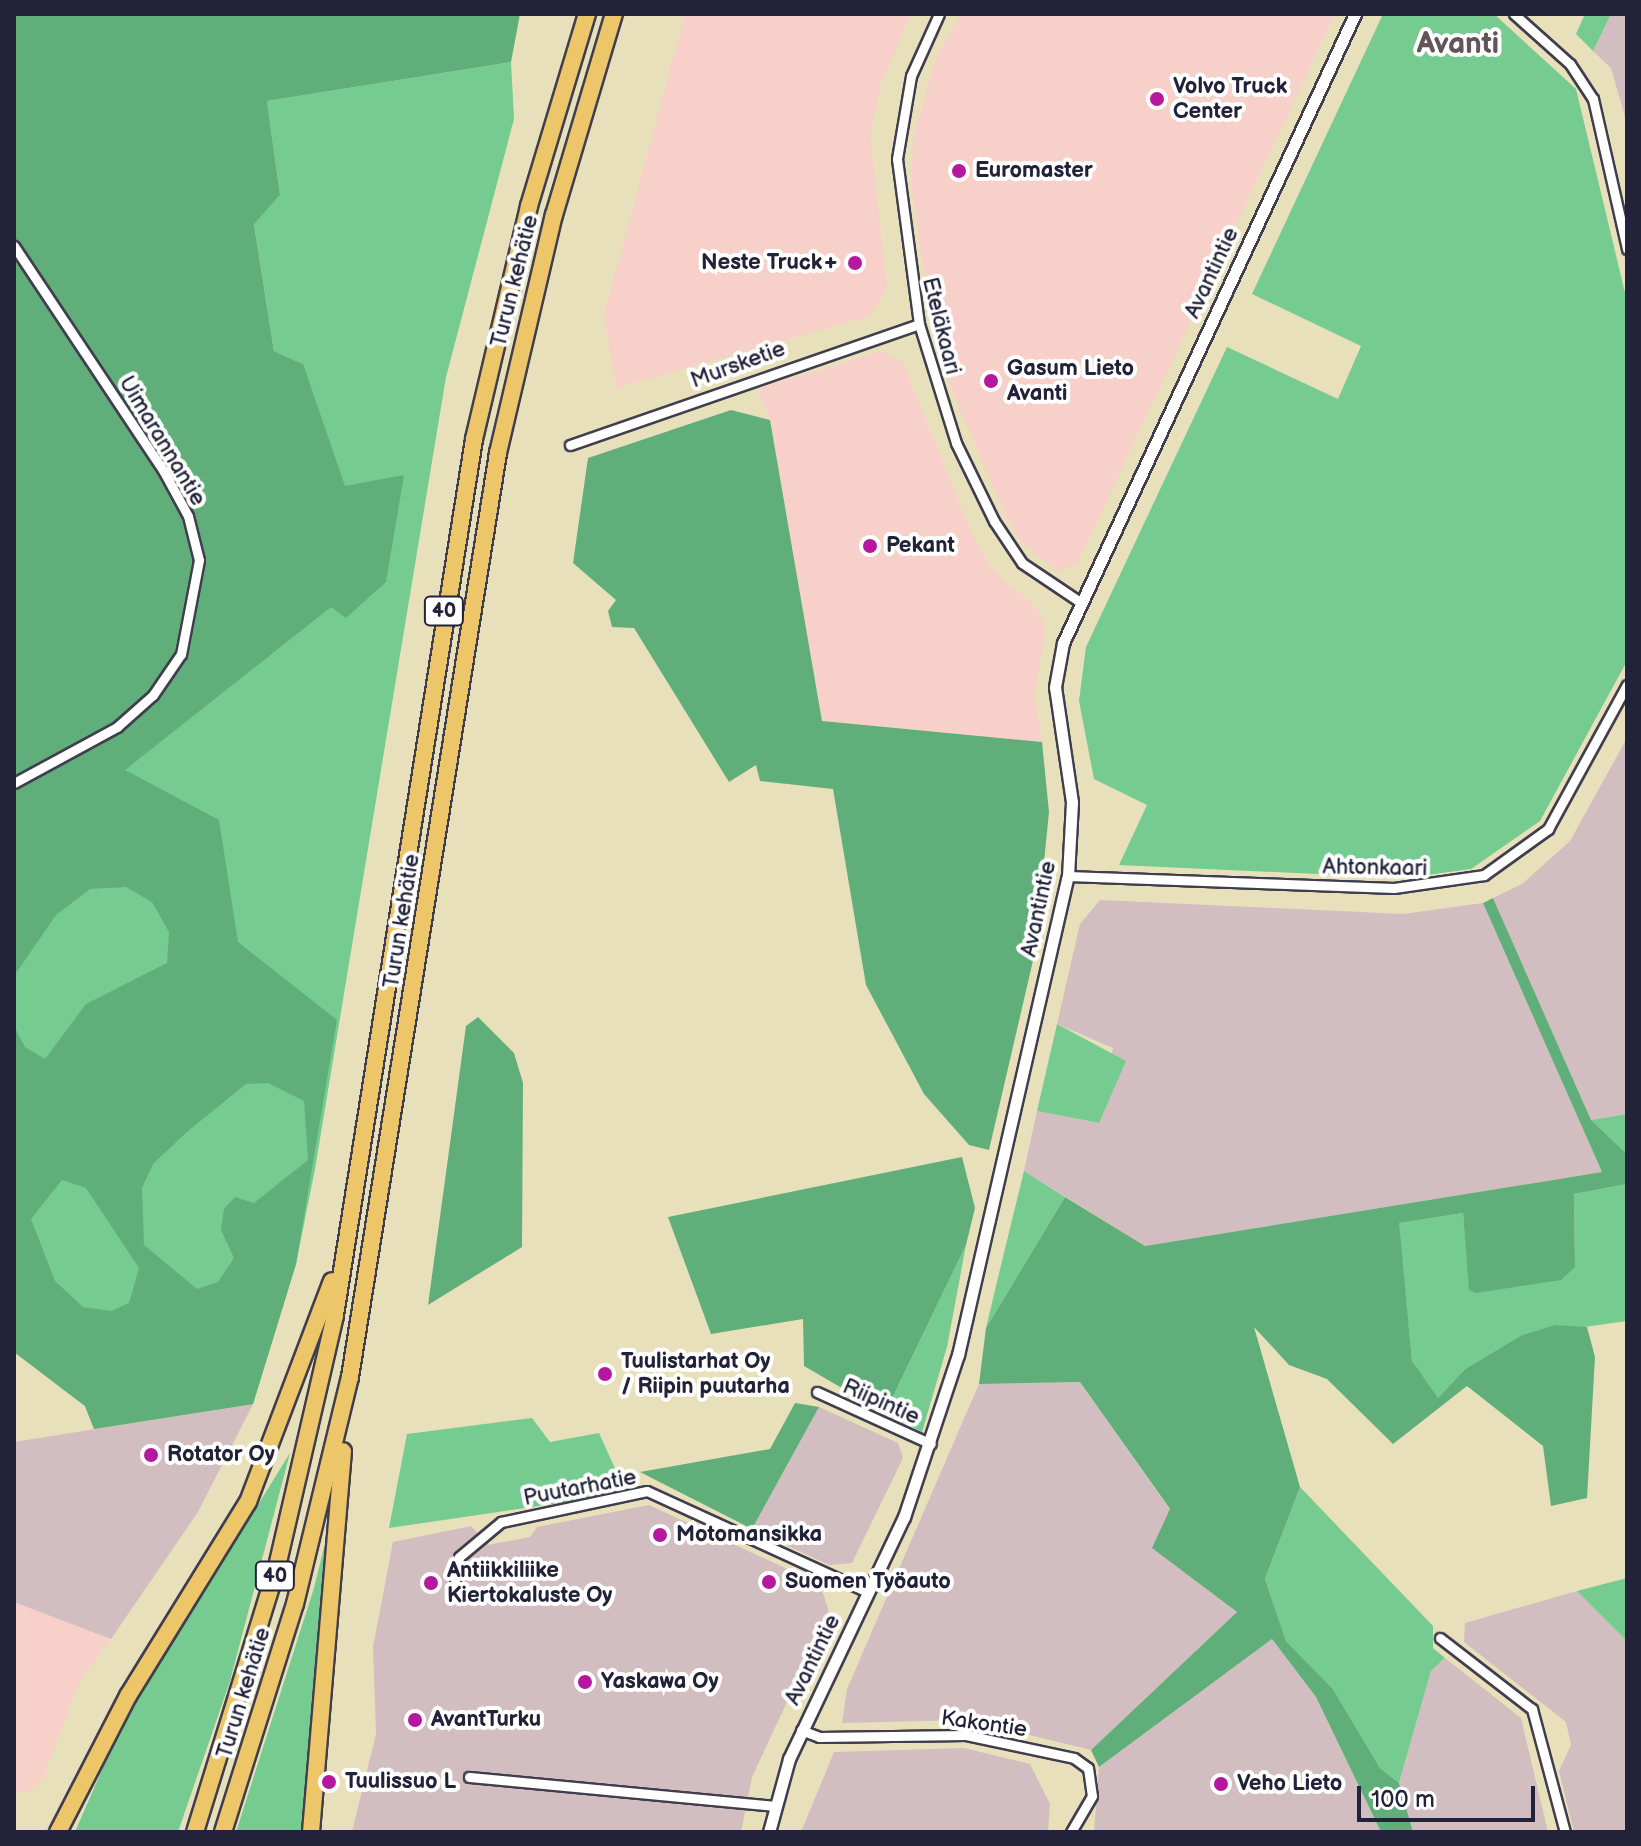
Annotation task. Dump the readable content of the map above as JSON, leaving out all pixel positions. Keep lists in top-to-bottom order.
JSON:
{
  "streets": {
    "highway": ["Turun kehätie", "40"],
    "street": [
      "Avantintie",
      "Eteläkaari",
      "Mursketie",
      "Uimarannantie",
      "Ahtonkaari",
      "Riipintie",
      "Puutarhatie",
      "Kakontie"
    ]
  },
  "crossings": [
    ["Avantintie", "Eteläkaari"],
    ["Avantintie", "Ahtonkaari"],
    ["Avantintie", "Riipintie"],
    ["Avantintie", "Puutarhatie"],
    ["Avantintie", "Kakontie"],
    ["Eteläkaari", "Mursketie"]
  ],
  "districts": ["Avanti"],
  "places": [
    "Volvo Truck Center",
    "Euromaster",
    "Neste Truck+",
    "Gasum Lieto Avanti",
    "Pekant",
    "Tuulistarhat Oy / Riipin puutarha",
    "Rotator Oy",
    "Motomansikka",
    "Suomen Työauto",
    "Antiikkiliike Kiertokaluste Oy",
    "Yaskawa Oy",
    "AvantTurku",
    "Tuulissuo L",
    "Veho Lieto"
  ],
  "scale_bar": "100 m"
}
